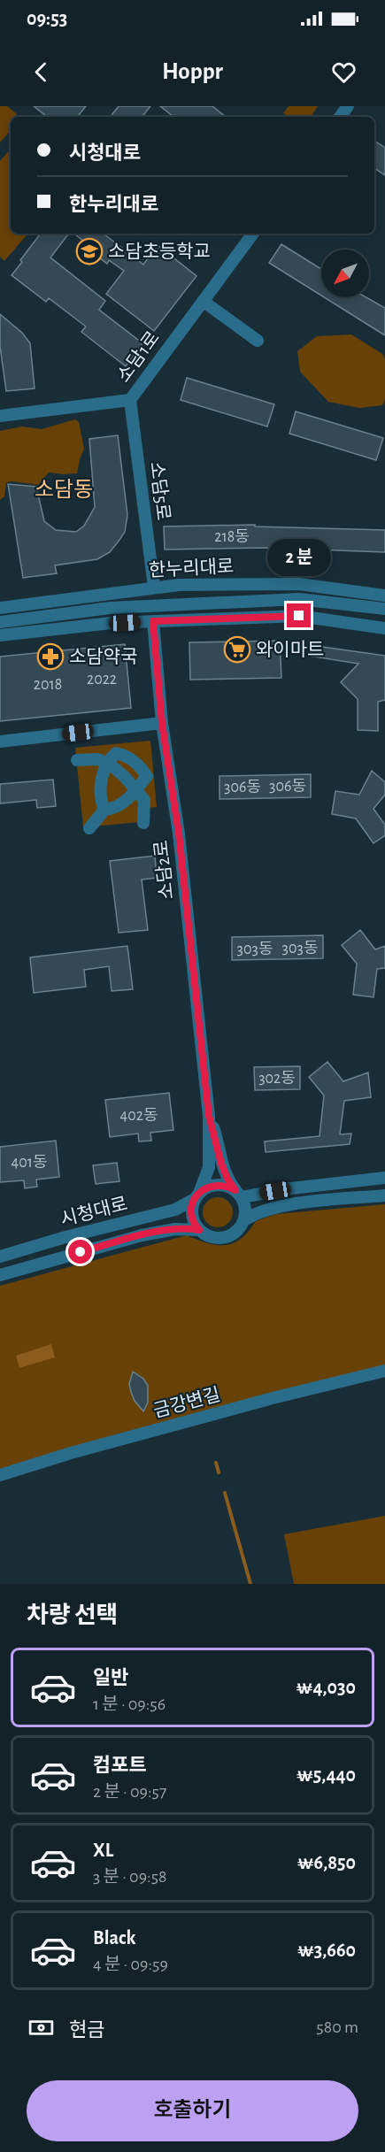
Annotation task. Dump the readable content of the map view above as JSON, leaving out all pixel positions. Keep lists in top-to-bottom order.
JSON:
{
  "streets": {
    "street": [
      "소담1로",
      "소담5로",
      "한누리대로",
      "소담2로",
      "시청대로",
      "금강변길"
    ]
  },
  "crossings": [
    ["소담1로", "소담5로"],
    ["소담5로", "한누리대로"]
  ],
  "districts": ["소담동"],
  "places": {
    "school or university": ["소담초등학교"],
    "supermarket": ["와이마트"],
    "pharmacy": ["소담약국"]
  },
  "house_numbers": [
    "218동",
    "2022",
    "2018",
    "306동",
    "306동",
    "303동",
    "303동",
    "302동",
    "402동",
    "401동"
  ],
  "north": "bottom left",
  "page": {
    "status": "09:53",
    "header": "Hoppr",
    "banner": ["시청대로", "한누리대로"],
    "bubble": "2 분",
    "heading": "차량 선택",
    "list": [
      {
        "name": "일반",
        "note": "1 분 · 09:56",
        "value": "₩4,030"
      },
      {
        "name": "컴포트",
        "note": "2 분 · 09:57",
        "value": "₩5,440"
      },
      {
        "name": "XL",
        "note": "3 분 · 09:58",
        "value": "₩6,850"
      },
      {
        "name": "Black",
        "note": "4 분 · 09:59",
        "value": "₩3,660"
      }
    ],
    "pay": ["현금", "580 m"],
    "buttons": "호출하기"
  }
}
